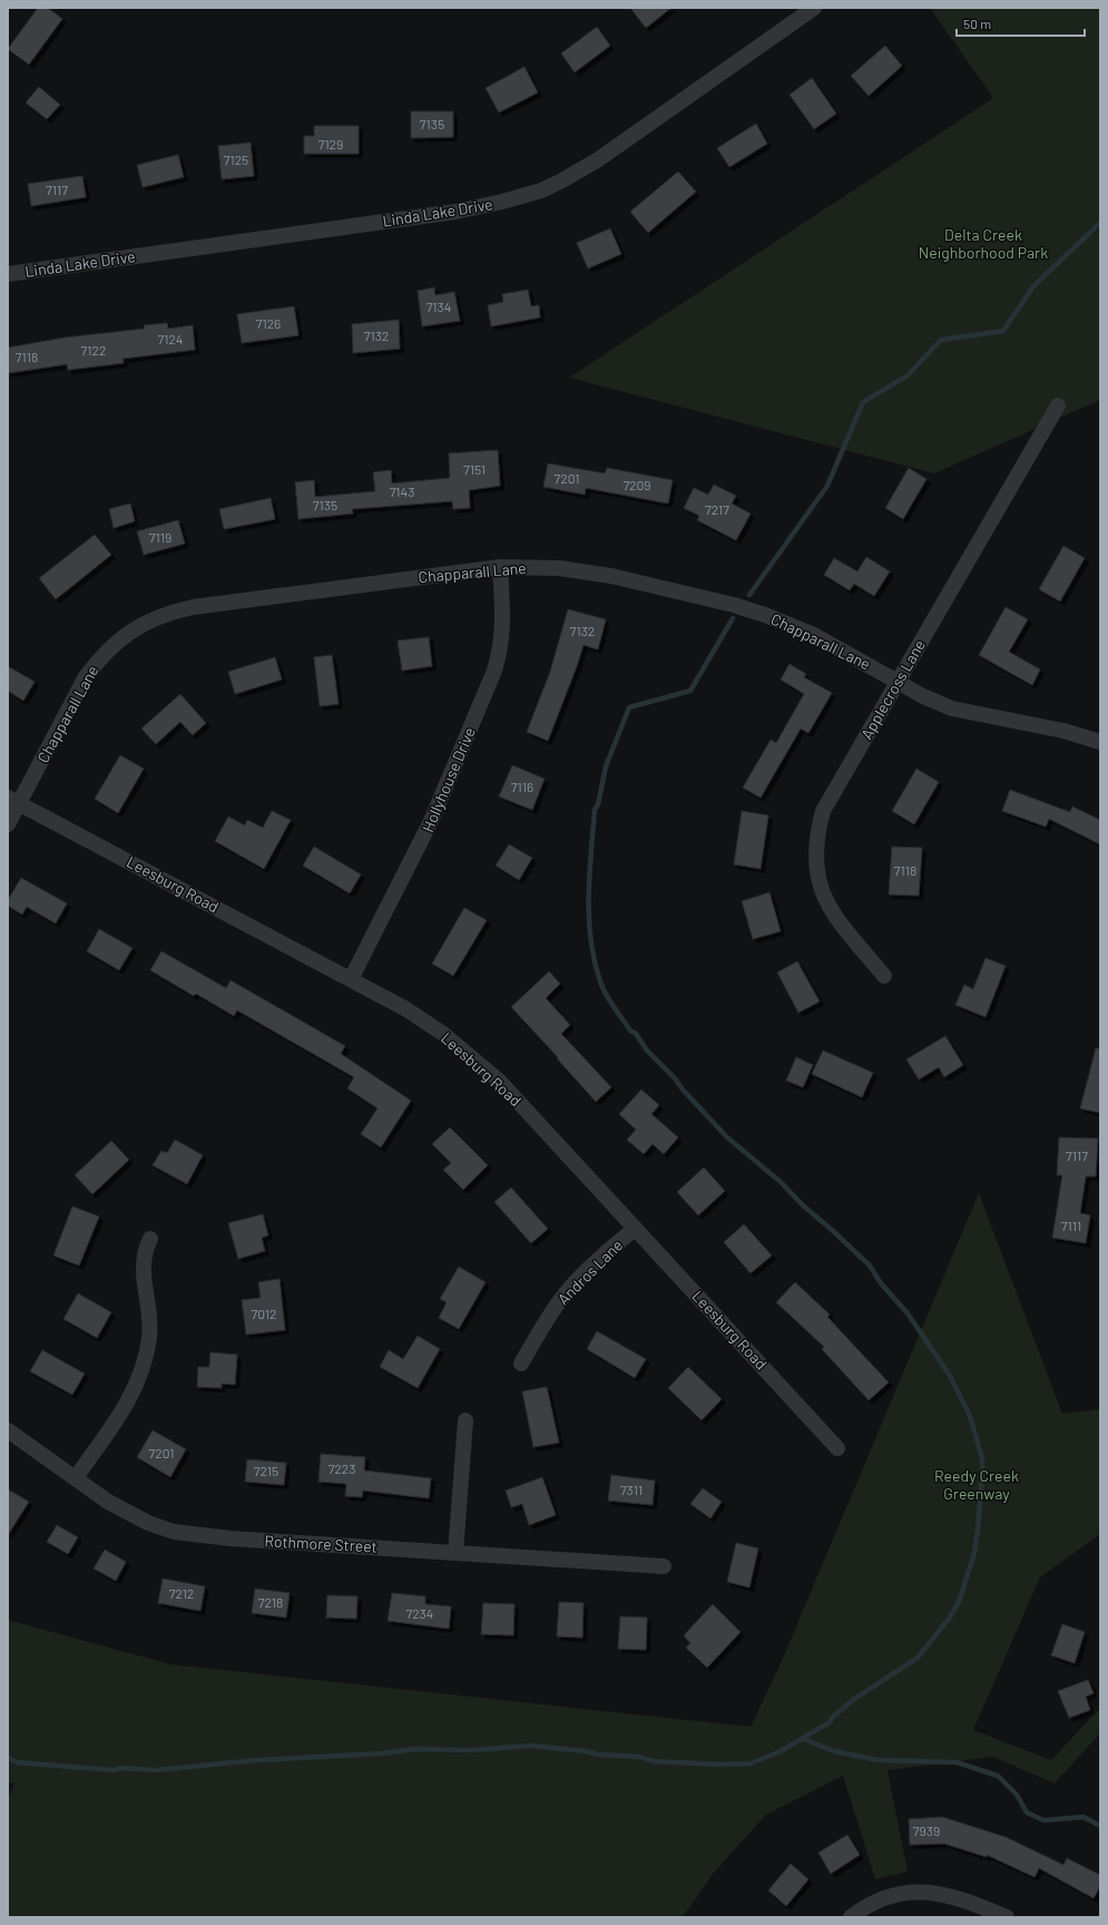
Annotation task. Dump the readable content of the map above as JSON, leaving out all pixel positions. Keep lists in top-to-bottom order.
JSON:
{
  "streets": {
    "street": [
      "Linda Lake Drive",
      "Chapparall Lane",
      "Applecross Lane",
      "Hollyhouse Drive",
      "Leesburg Road",
      "Andros Lane",
      "Rothmore Street"
    ]
  },
  "crossings": [
    ["Chapparall Lane", "Applecross Lane"],
    ["Chapparall Lane", "Hollyhouse Drive"],
    ["Chapparall Lane", "Leesburg Road"],
    ["Hollyhouse Drive", "Leesburg Road"],
    ["Leesburg Road", "Andros Lane"]
  ],
  "parks": ["Delta Creek Neighborhood Park", "Reedy Creek Greenway"],
  "house_numbers": [
    "7135",
    "7129",
    "7125",
    "7117",
    "7134",
    "7126",
    "7132",
    "7124",
    "7122",
    "7118",
    "7151",
    "7201",
    "7209",
    "7143",
    "7135",
    "7217",
    "7119",
    "7132",
    "7116",
    "7118",
    "7117",
    "7111",
    "7012",
    "7201",
    "7223",
    "7215",
    "7311",
    "7212",
    "7218",
    "7234",
    "7939"
  ],
  "scale_bar": "50 m"
}
